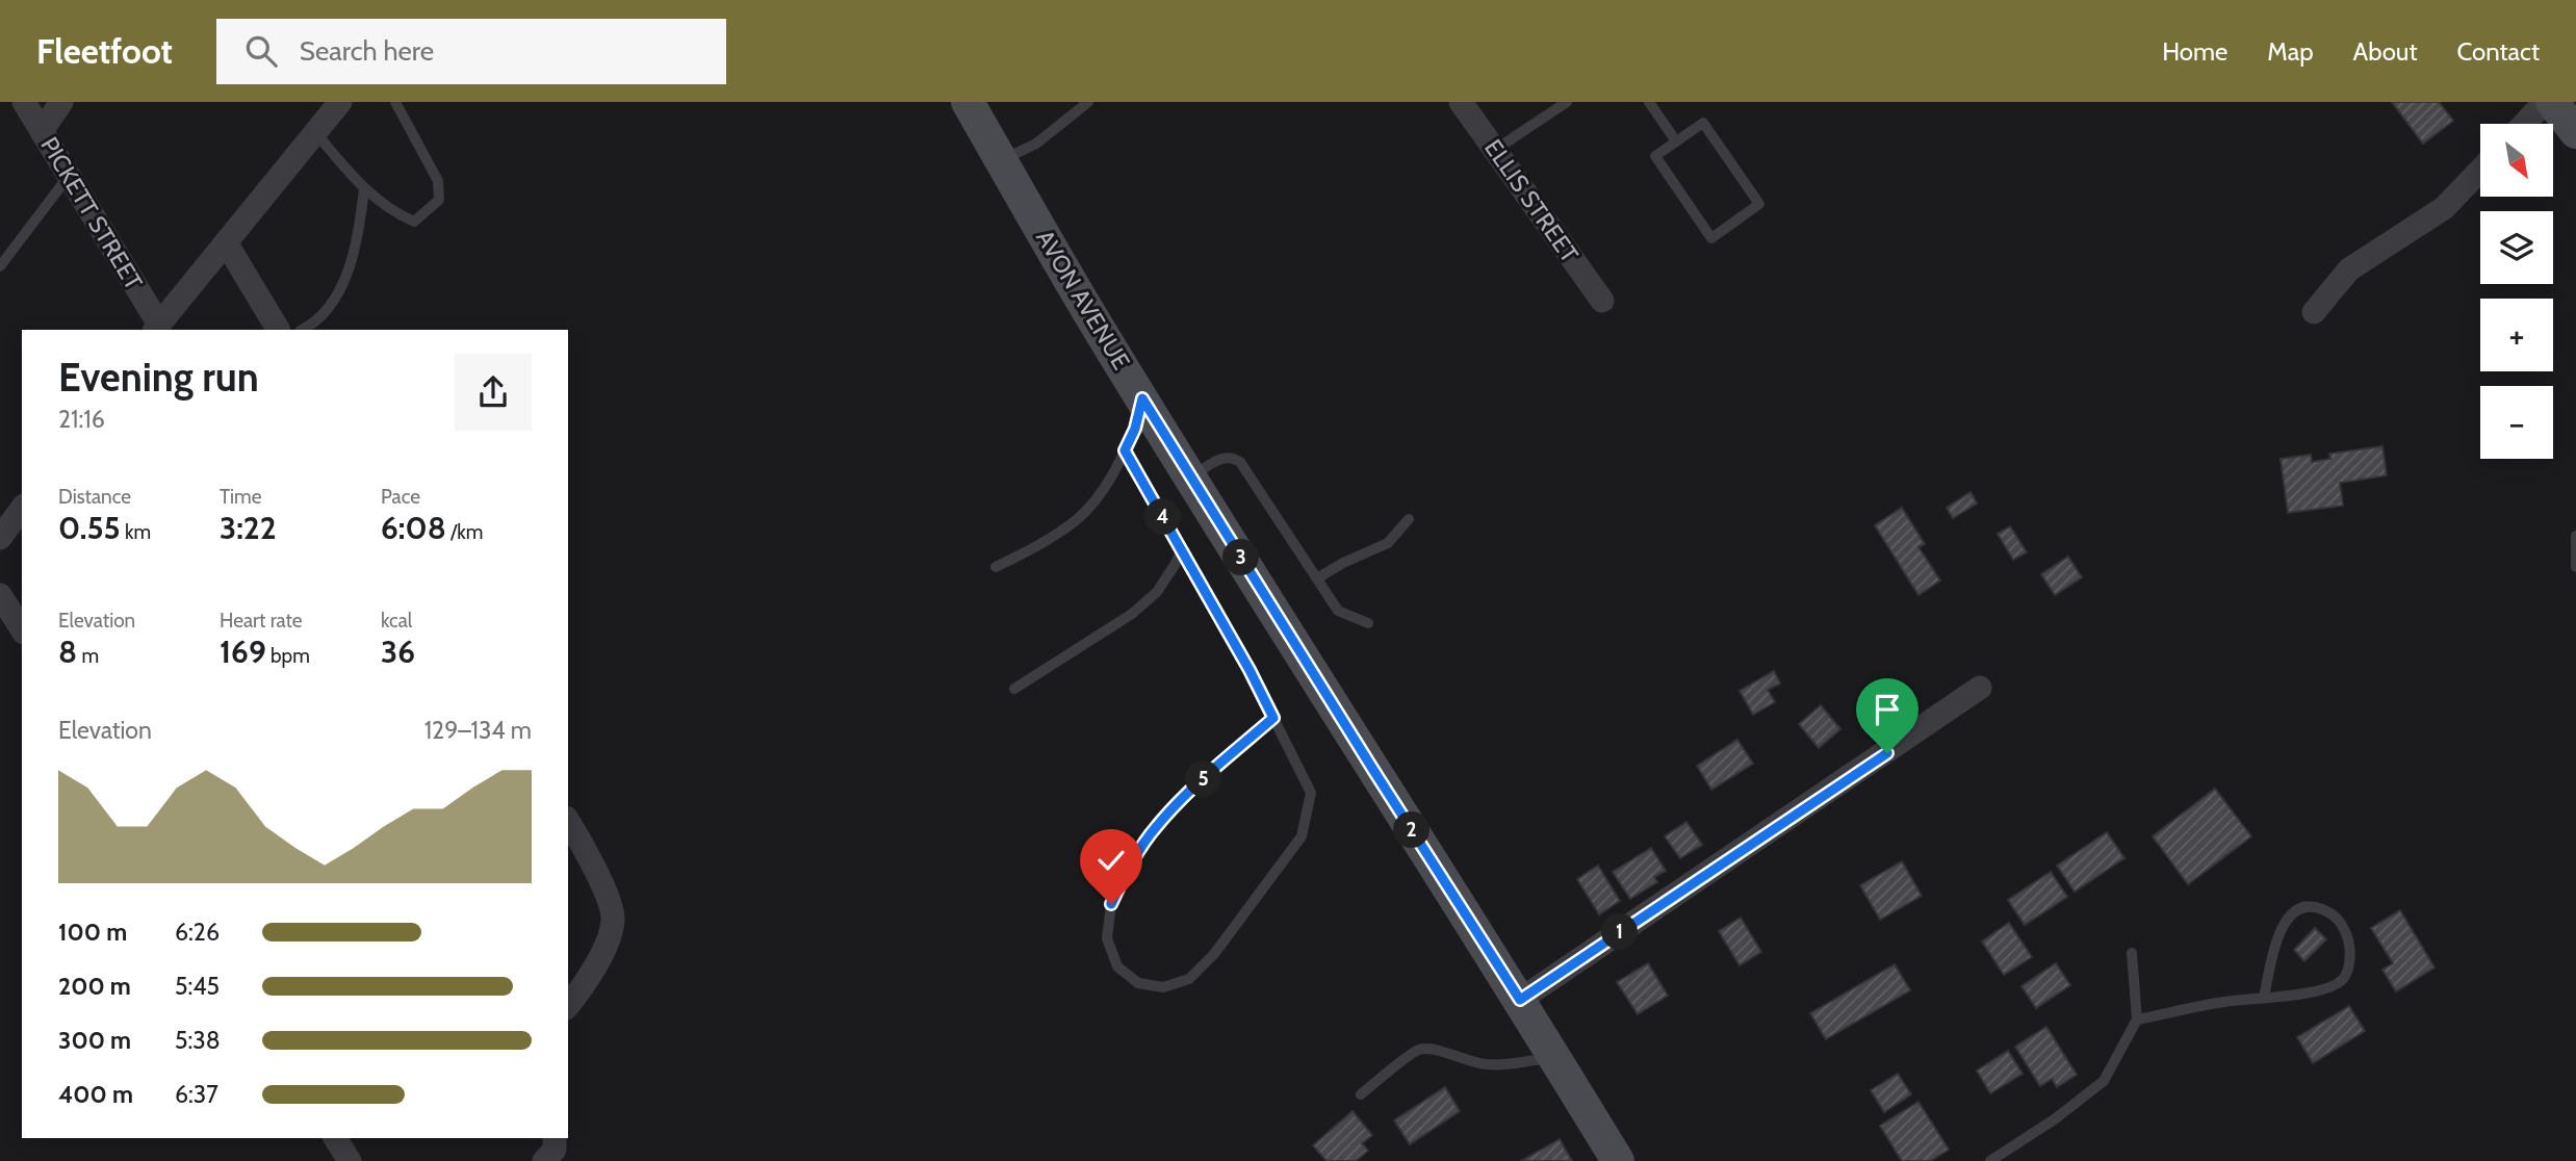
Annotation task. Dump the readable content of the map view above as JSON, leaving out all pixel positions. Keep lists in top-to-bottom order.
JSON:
{
  "streets": {
    "main road": ["AVON AVENUE"],
    "street": ["ELLIS STREET", "PICKETT STREET"]
  },
  "north": "bottom right",
  "page": {
    "header": "Fleetfoot",
    "search": "Search here",
    "nav": [
      "Home",
      "Map",
      "About",
      "Contact"
    ],
    "map_buttons": ["+", "−"],
    "heading": ["Evening run", "21:16"],
    "stats": [
      ["Distance", "0.55 km"],
      ["Time", "3:22"],
      ["Pace", "6:08 /km"],
      ["Elevation", "8 m"],
      ["Heart rate", "169 bpm"],
      ["kcal", "36"]
    ],
    "pins": [
      "4",
      "3",
      "5",
      "2",
      "1"
    ],
    "chart": ["Elevation", "129–134 m"],
    "list": [
      {
        "name": "100 m",
        "note": "6:26"
      },
      {
        "name": "200 m",
        "note": "5:45"
      },
      {
        "name": "300 m",
        "note": "5:38"
      },
      {
        "name": "400 m",
        "note": "6:37"
      }
    ]
  }
}
